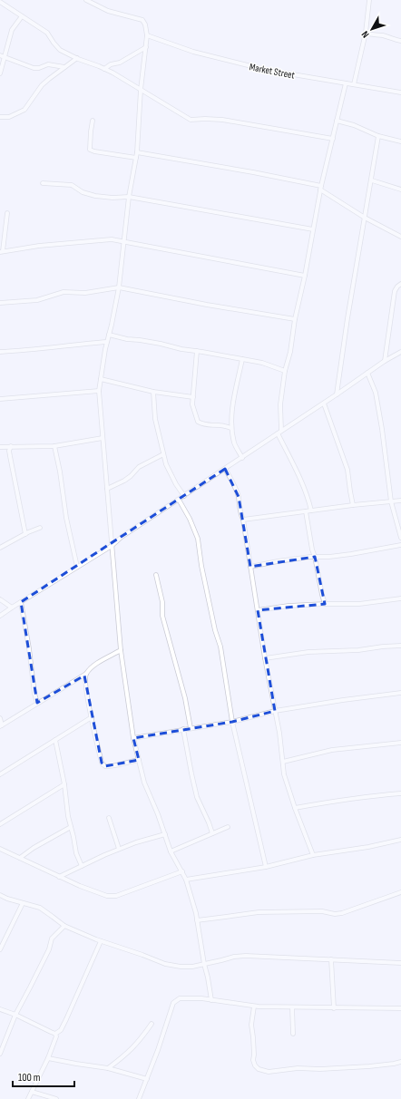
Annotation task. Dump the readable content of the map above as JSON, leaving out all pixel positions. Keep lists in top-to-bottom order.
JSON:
{
  "streets": {
    "street": ["Market Street"]
  },
  "scale_bar": "100 m",
  "north": "bottom left"
}
